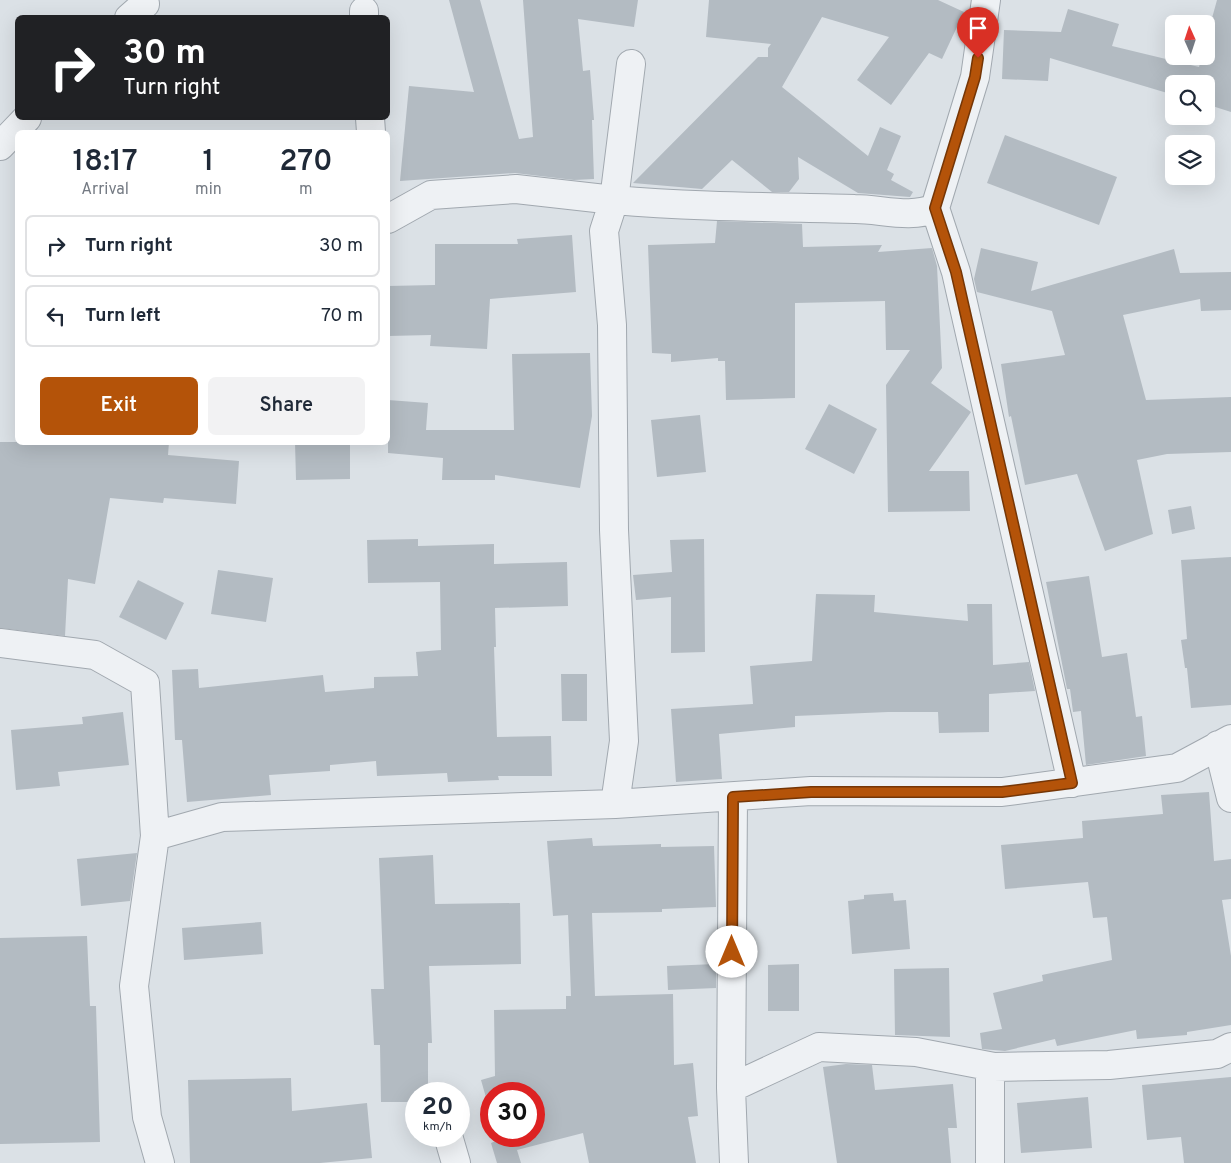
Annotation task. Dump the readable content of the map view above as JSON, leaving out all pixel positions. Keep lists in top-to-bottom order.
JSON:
{
  "north": "top",
  "page": {
    "turn": ["30 m", "Turn right"],
    "eta": [
      "18:17",
      "Arrival",
      "1",
      "min",
      "270",
      "m"
    ],
    "list": [
      {
        "name": "Turn right",
        "value": "30 m"
      },
      {
        "name": "Turn left",
        "value": "70 m"
      }
    ],
    "buttons": ["Exit", "Share"],
    "speed": "20 km/h",
    "limit": "30"
  }
}
